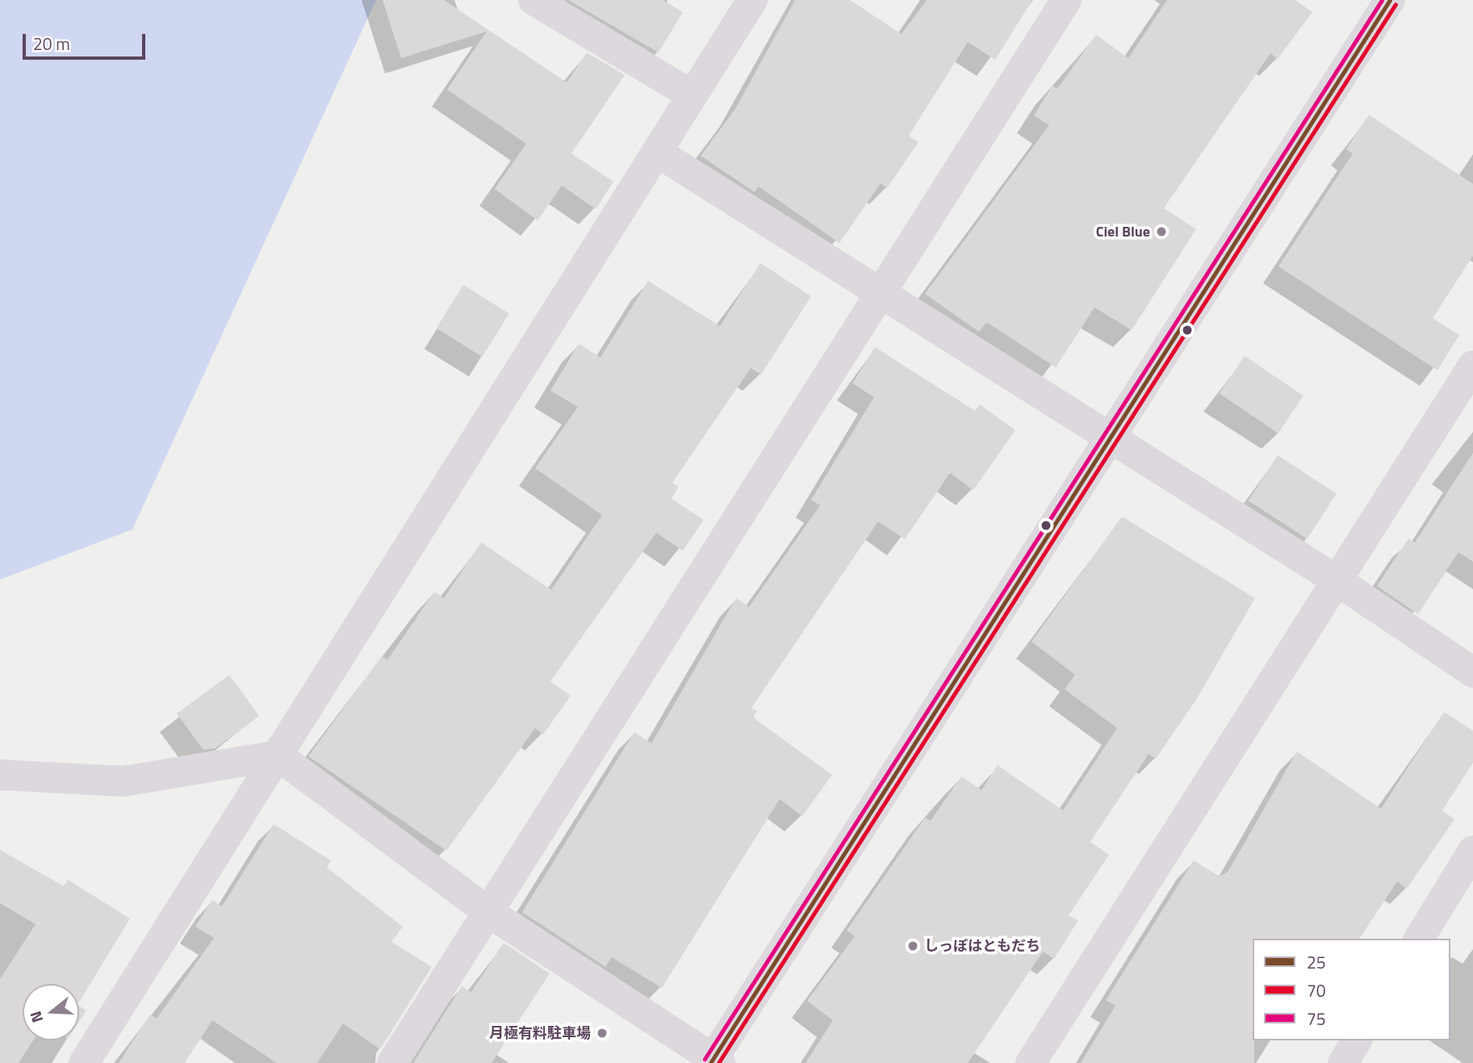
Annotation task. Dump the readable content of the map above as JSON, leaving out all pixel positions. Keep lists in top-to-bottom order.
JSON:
{
  "places": ["Ciel Blue", "しっぽはともだち", "月極有料駐車場"],
  "lines": ["transit line 25", "transit line 75", "transit line 70"],
  "legend": ["25", "70", "75"],
  "scale_bar": "20 m",
  "north": "left"
}
